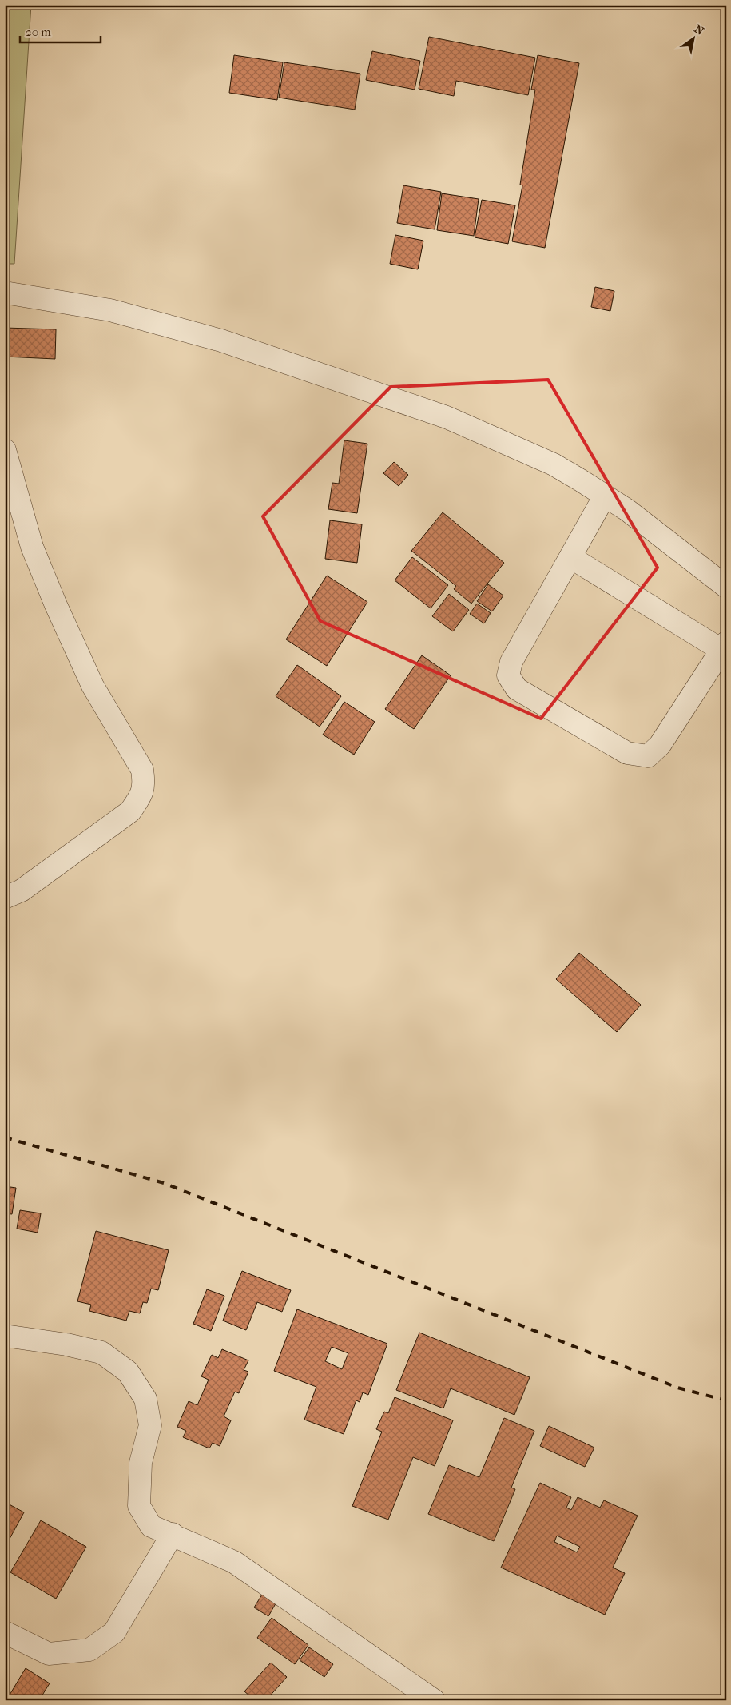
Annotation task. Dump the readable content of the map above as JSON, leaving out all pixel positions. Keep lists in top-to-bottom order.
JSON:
{
  "scale_bar": "20 m",
  "north": "top right"
}
